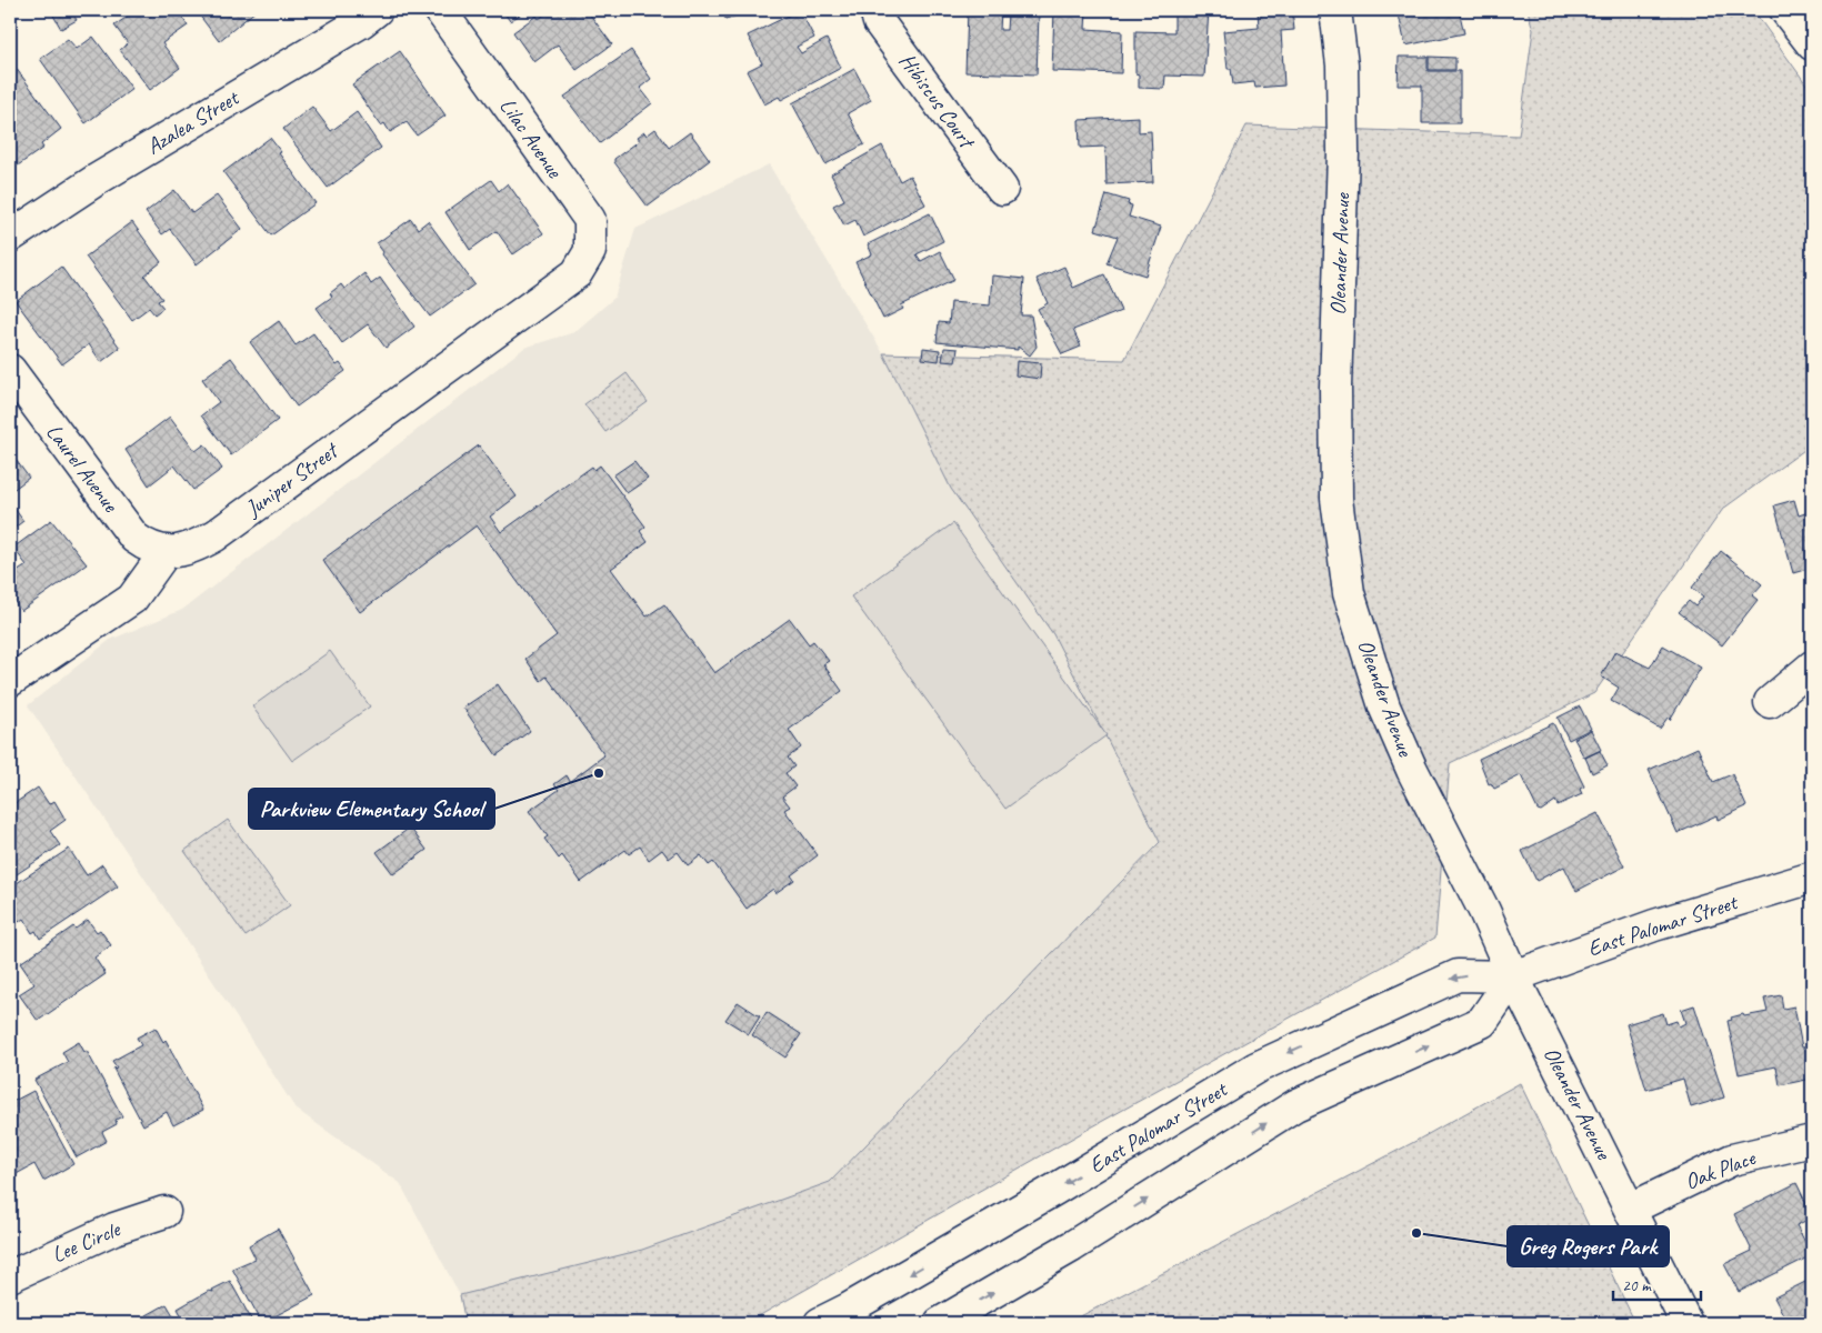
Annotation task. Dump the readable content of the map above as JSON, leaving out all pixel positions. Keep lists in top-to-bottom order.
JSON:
{
  "streets": {
    "street": [
      "Hibiscus Court",
      "Azalea Street",
      "Lilac Avenue",
      "Oleander Avenue",
      "Laurel Avenue",
      "Juniper Street",
      "East Palomar Street",
      "Oak Place",
      "Lee Circle"
    ]
  },
  "crossings": [
    ["Lilac Avenue", "Juniper Street"],
    ["Oleander Avenue", "East Palomar Street"],
    ["Oleander Avenue", "Oak Place"],
    ["Laurel Avenue", "Juniper Street"]
  ],
  "places": ["Parkview Elementary School", "Greg Rogers Park"],
  "scale_bar": "20 m"
}
